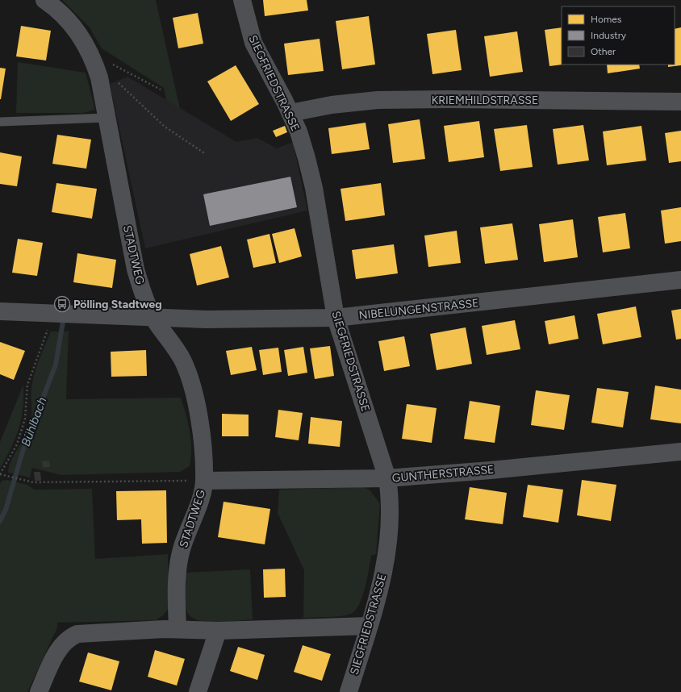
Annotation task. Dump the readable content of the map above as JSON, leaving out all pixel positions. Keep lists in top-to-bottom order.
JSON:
{
  "streets": {
    "street": [
      "SIEGFRIEDSTRASSE",
      "KRIEMHILDSTRASSE",
      "STADTWEG",
      "NIBELUNGENSTRASSE",
      "GUNTHERSTRASSE"
    ]
  },
  "crossings": [
    ["SIEGFRIEDSTRASSE", "KRIEMHILDSTRASSE"],
    ["SIEGFRIEDSTRASSE", "NIBELUNGENSTRASSE"],
    ["SIEGFRIEDSTRASSE", "GUNTHERSTRASSE"],
    ["STADTWEG", "NIBELUNGENSTRASSE"],
    ["STADTWEG", "GUNTHERSTRASSE"]
  ],
  "water": ["Bühlbach"],
  "places": {
    "bus stop": ["Pölling Stadtweg"]
  },
  "legend": ["Homes", "Industry", "Other"]
}
